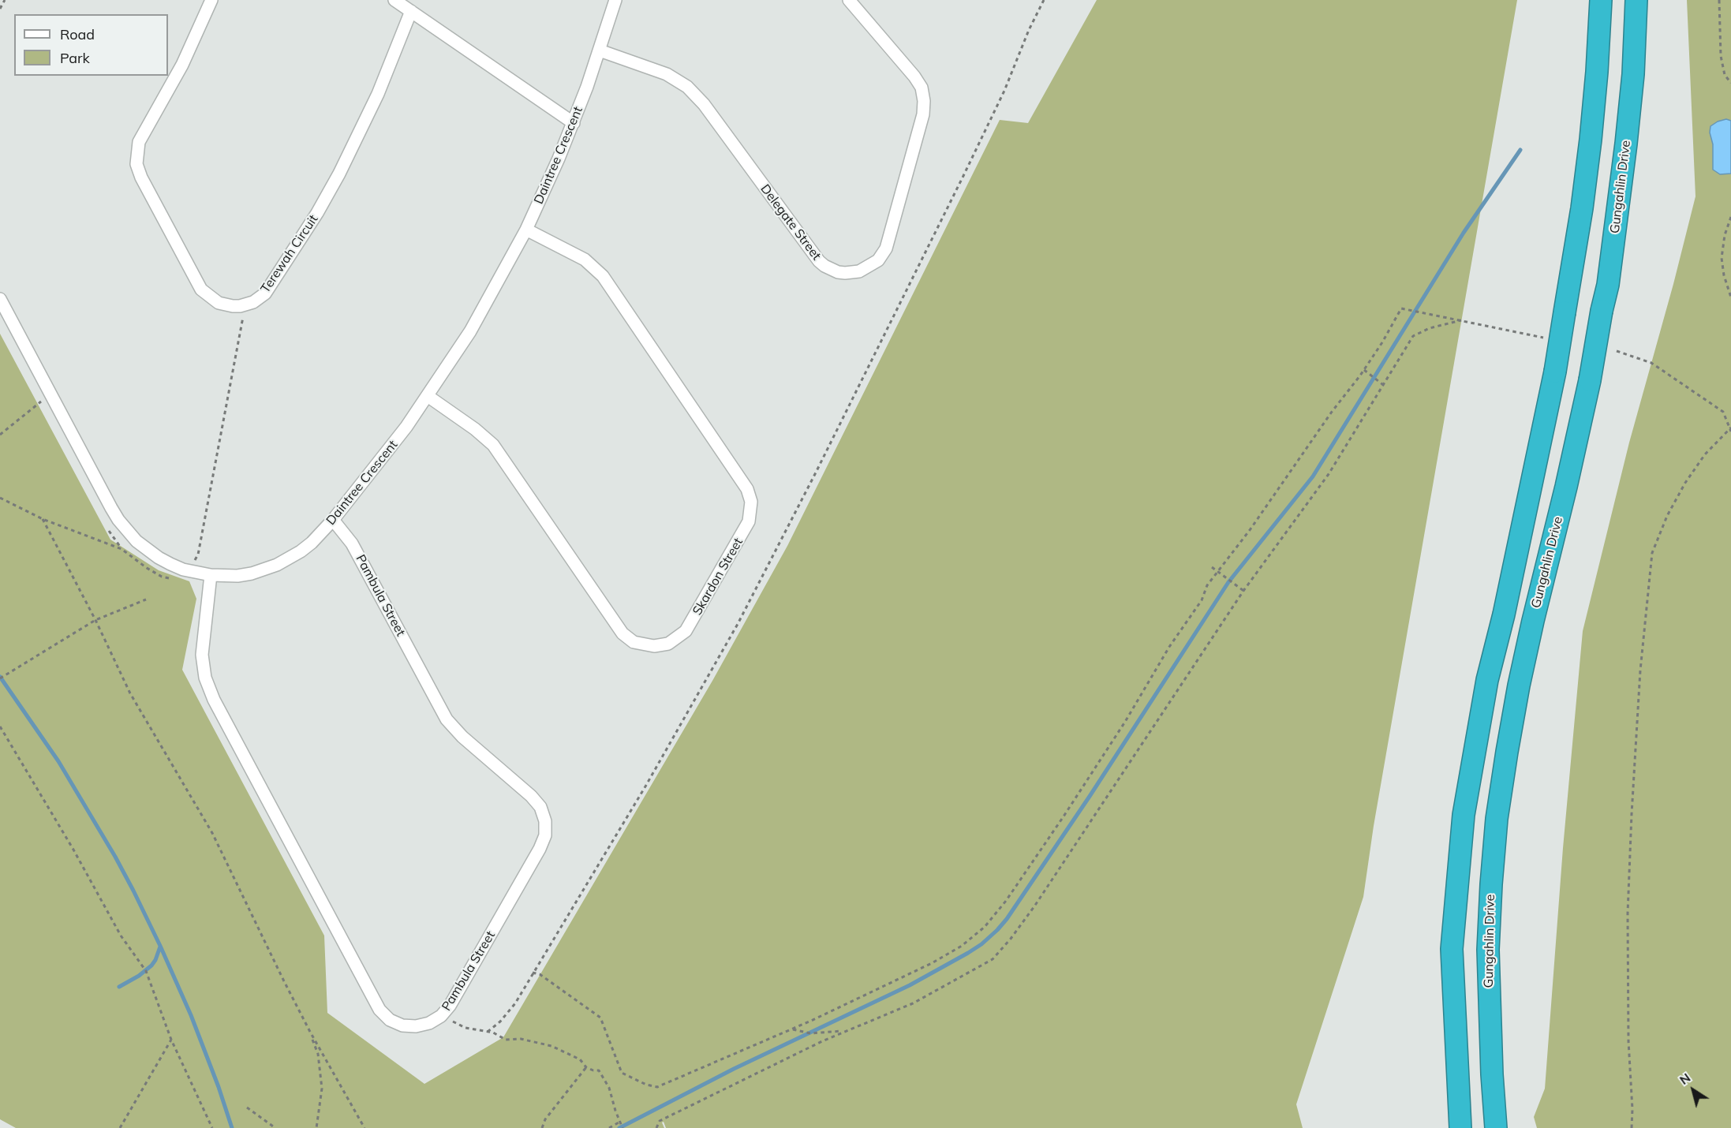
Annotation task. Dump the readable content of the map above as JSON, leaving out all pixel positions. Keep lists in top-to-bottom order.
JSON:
{
  "streets": {
    "highway": ["Gungahlin Drive"],
    "street": [
      "Daintree Crescent",
      "Delegate Street",
      "Terewah Circuit",
      "Skardon Street",
      "Pambula Street"
    ]
  },
  "crossings": [
    ["Daintree Crescent", "Delegate Street"],
    ["Daintree Crescent", "Skardon Street"],
    ["Daintree Crescent", "Pambula Street"]
  ],
  "legend": ["Road", "Park"],
  "north": "top left"
}
